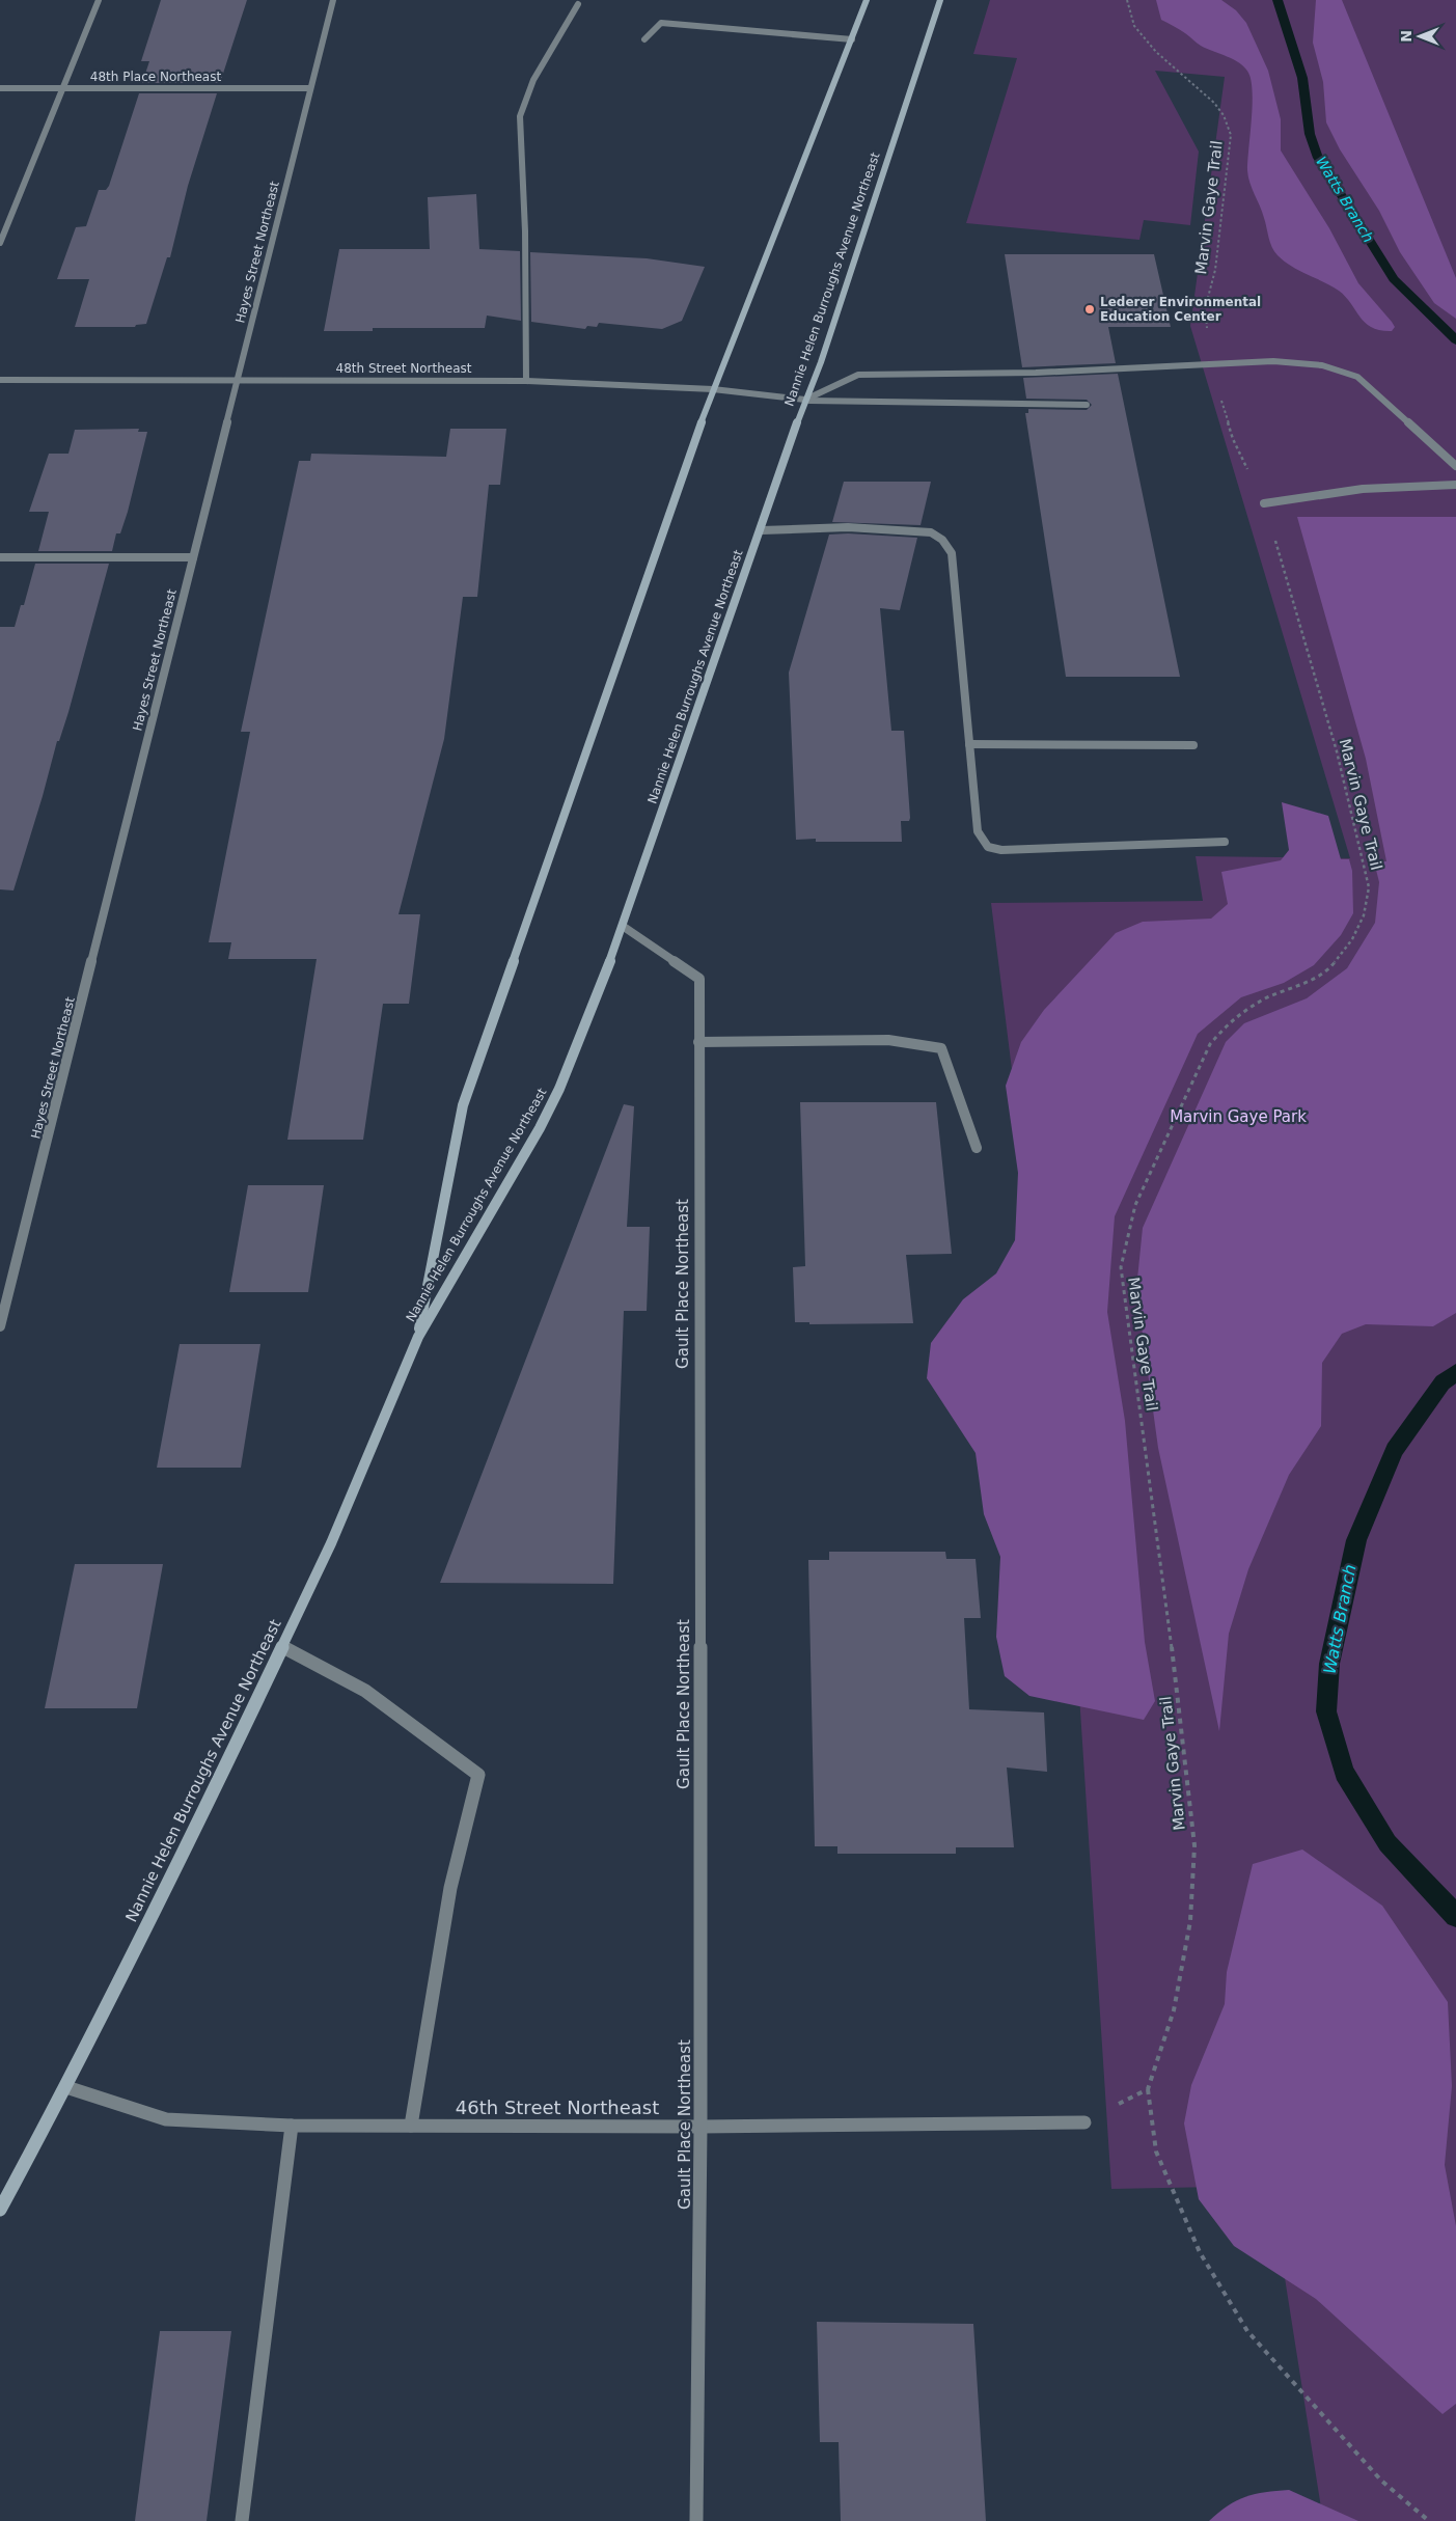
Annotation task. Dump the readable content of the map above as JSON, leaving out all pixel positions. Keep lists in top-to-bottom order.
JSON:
{
  "streets": {
    "main road": ["Nannie Helen Burroughs Avenue Northeast"],
    "street": [
      "48th Place Northeast",
      "Hayes Street Northeast",
      "48th Street Northeast",
      "Gault Place Northeast",
      "46th Street Northeast"
    ],
    "path": ["Marvin Gaye Trail"]
  },
  "crossings": [
    ["48th Place Northeast", "Hayes Street Northeast"],
    ["Hayes Street Northeast", "48th Street Northeast"],
    ["Nannie Helen Burroughs Avenue Northeast", "48th Street Northeast"],
    ["Nannie Helen Burroughs Avenue Northeast", "Gault Place Northeast"],
    ["Nannie Helen Burroughs Avenue Northeast", "46th Street Northeast"],
    ["Gault Place Northeast", "46th Street Northeast"]
  ],
  "water": ["Watts Branch"],
  "parks": ["Marvin Gaye Park"],
  "places": ["Lederer Environmental Education Center"],
  "north": "left"
}
